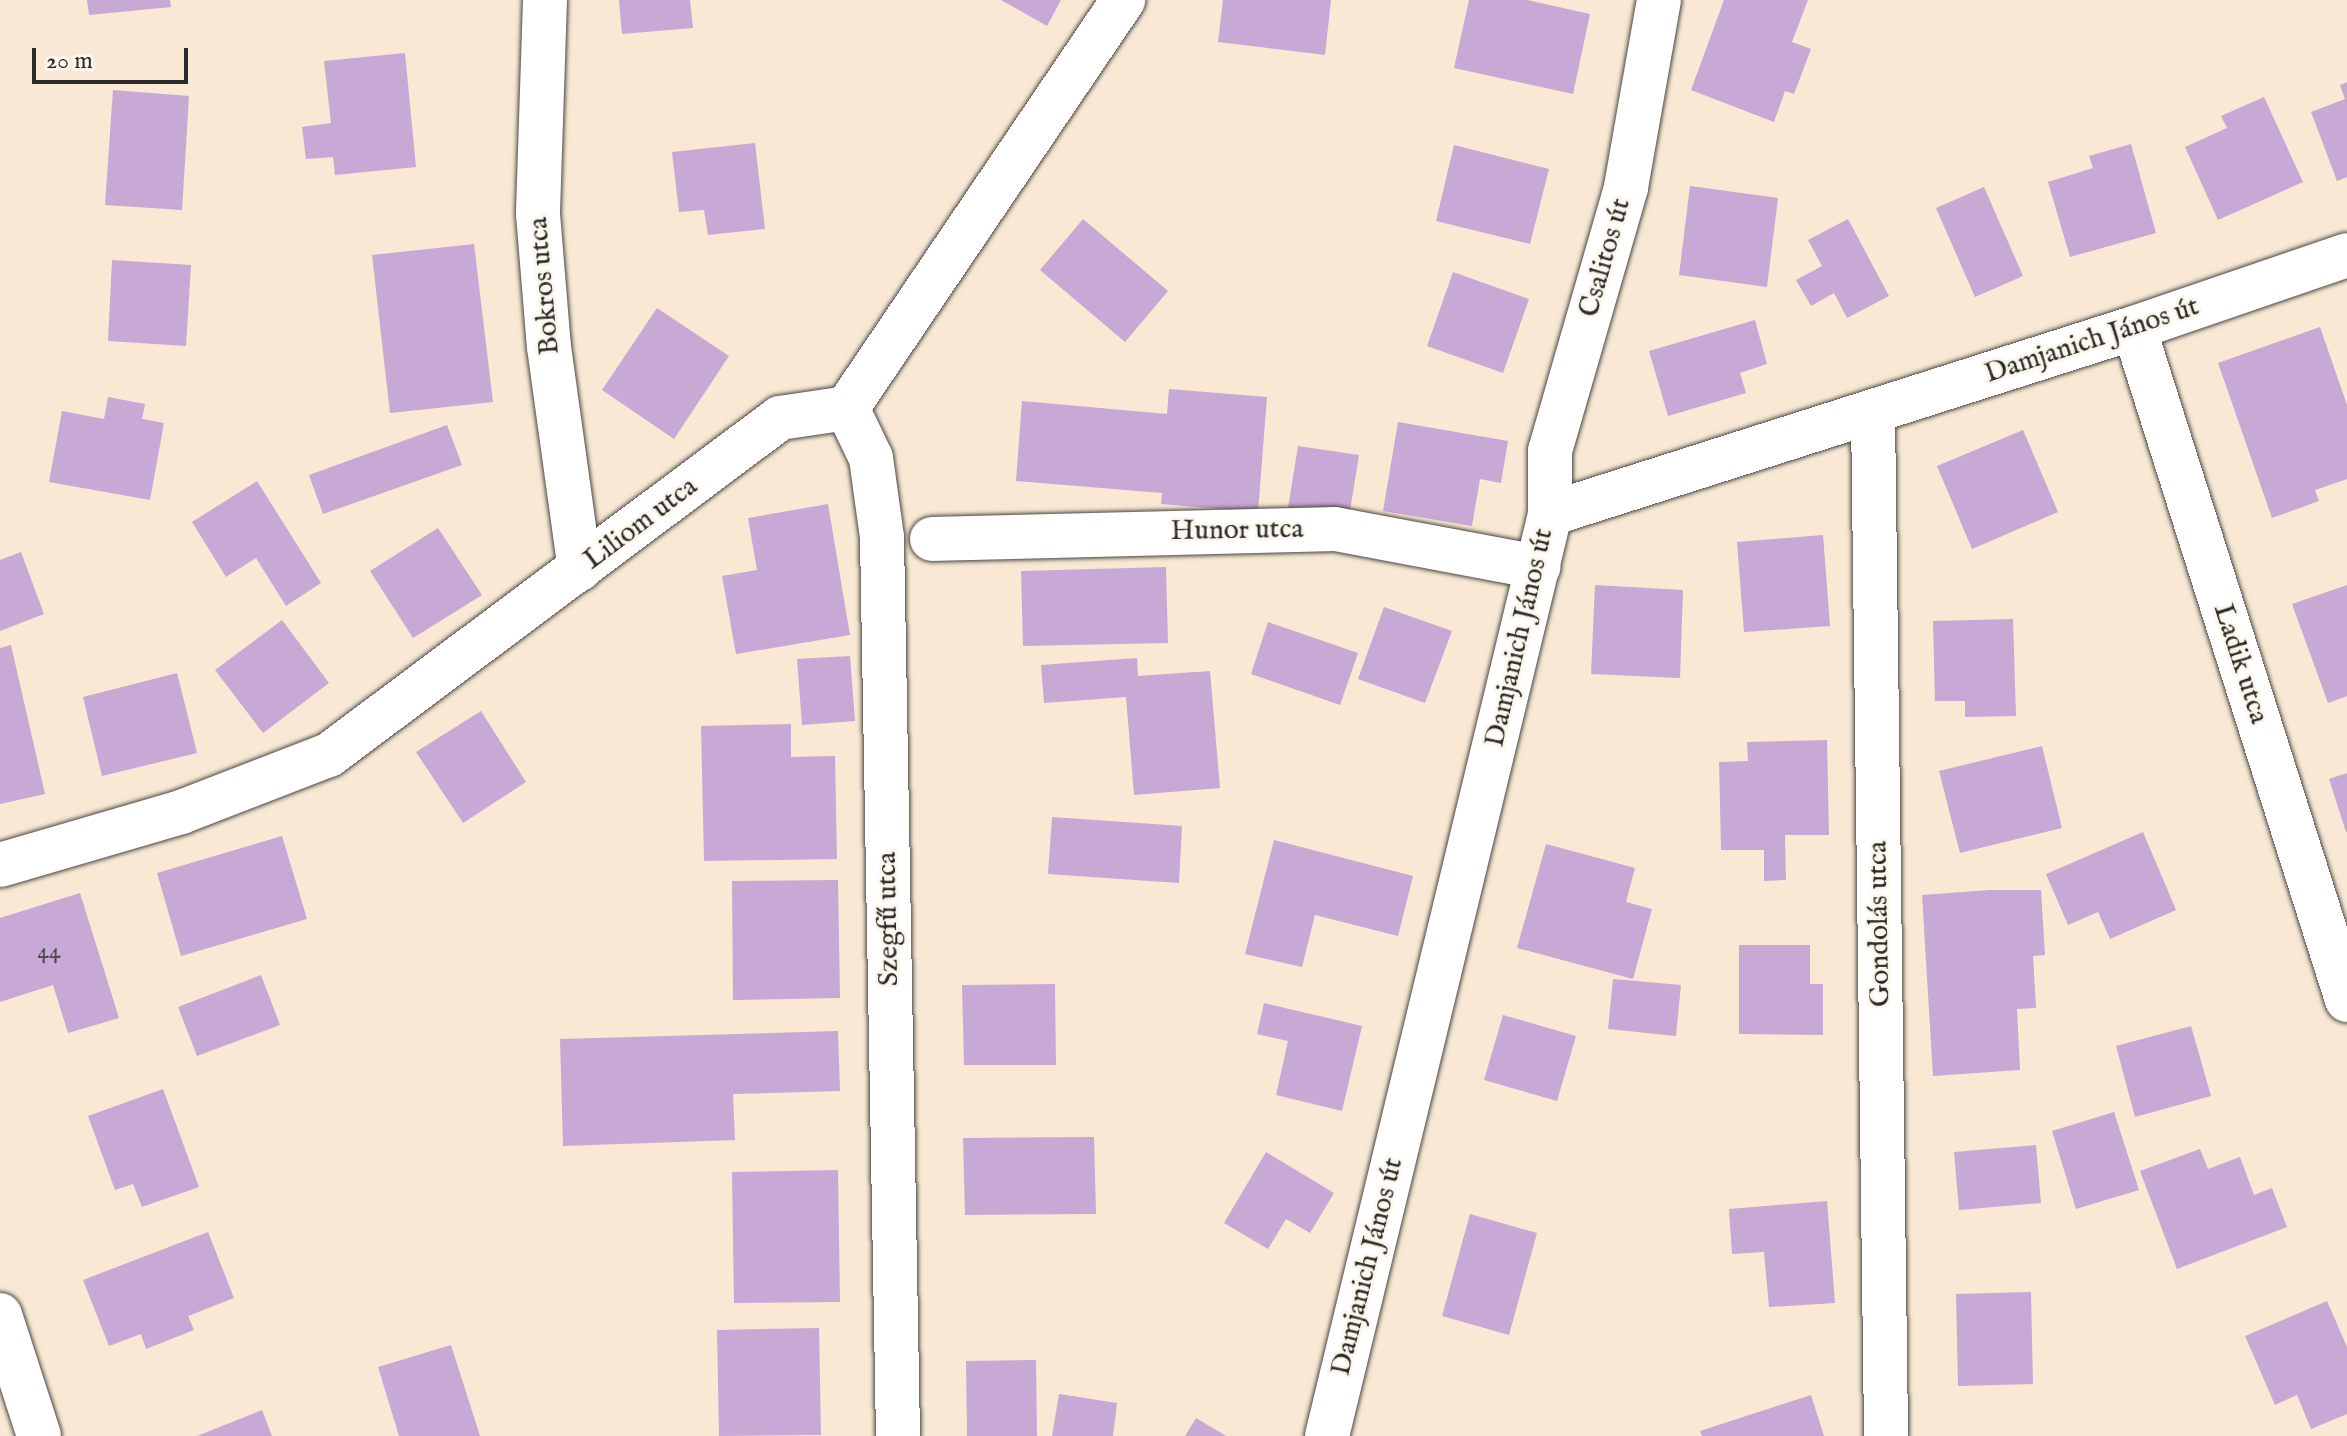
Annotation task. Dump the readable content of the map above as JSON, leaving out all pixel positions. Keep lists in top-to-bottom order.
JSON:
{
  "streets": {
    "street": [
      "Csalitos út",
      "Bokros utca",
      "Damjanich János út",
      "Liliom utca",
      "Hunor utca",
      "Ladik utca",
      "Szegfű utca",
      "Gondolás utca"
    ]
  },
  "crossings": [
    ["Csalitos út", "Damjanich János út"],
    ["Bokros utca", "Liliom utca"],
    ["Damjanich János út", "Hunor utca"],
    ["Damjanich János út", "Ladik utca"],
    ["Damjanich János út", "Gondolás utca"],
    ["Liliom utca", "Szegfű utca"]
  ],
  "house_numbers": ["44"],
  "scale_bar": "20 m"
}
